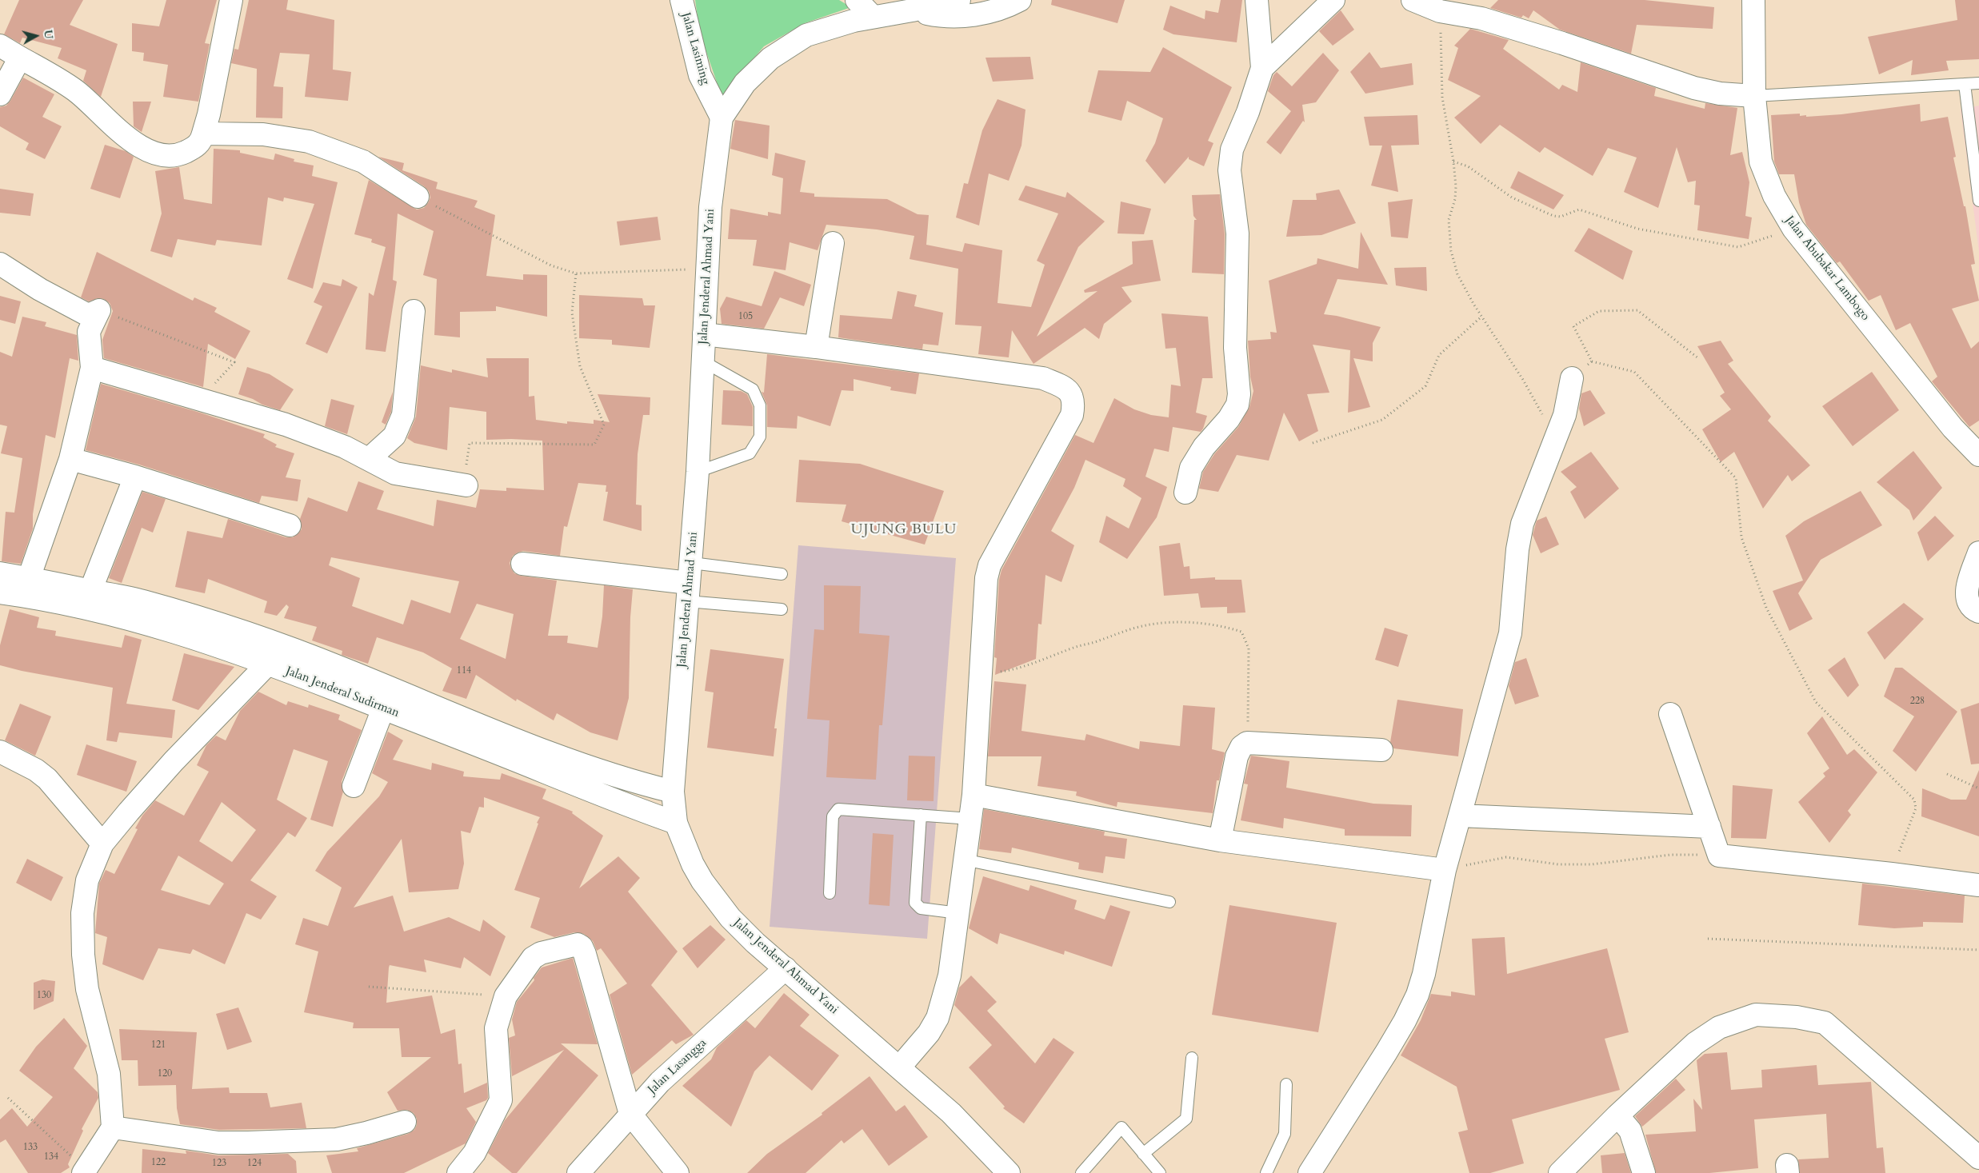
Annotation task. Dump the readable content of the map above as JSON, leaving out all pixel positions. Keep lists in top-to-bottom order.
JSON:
{
  "streets": {
    "main road": [
      "Jalan Lasiming",
      "Jalan Abubakar Lambogo",
      "Jalan Jenderal Ahmad Yani",
      "Jalan Jenderal Sudirman",
      "Jalan Lasangga"
    ]
  },
  "crossings": [
    ["Jalan Lasiming", "Jalan Jenderal Ahmad Yani"],
    ["Jalan Jenderal Ahmad Yani", "Jalan Jenderal Sudirman"],
    ["Jalan Jenderal Ahmad Yani", "Jalan Lasangga"]
  ],
  "districts": ["UJUNG BULU"],
  "house_numbers": [
    "105",
    "114",
    "228",
    "130",
    "121",
    "120",
    "133",
    "134",
    "122",
    "123",
    "124"
  ],
  "north": "right"
}
